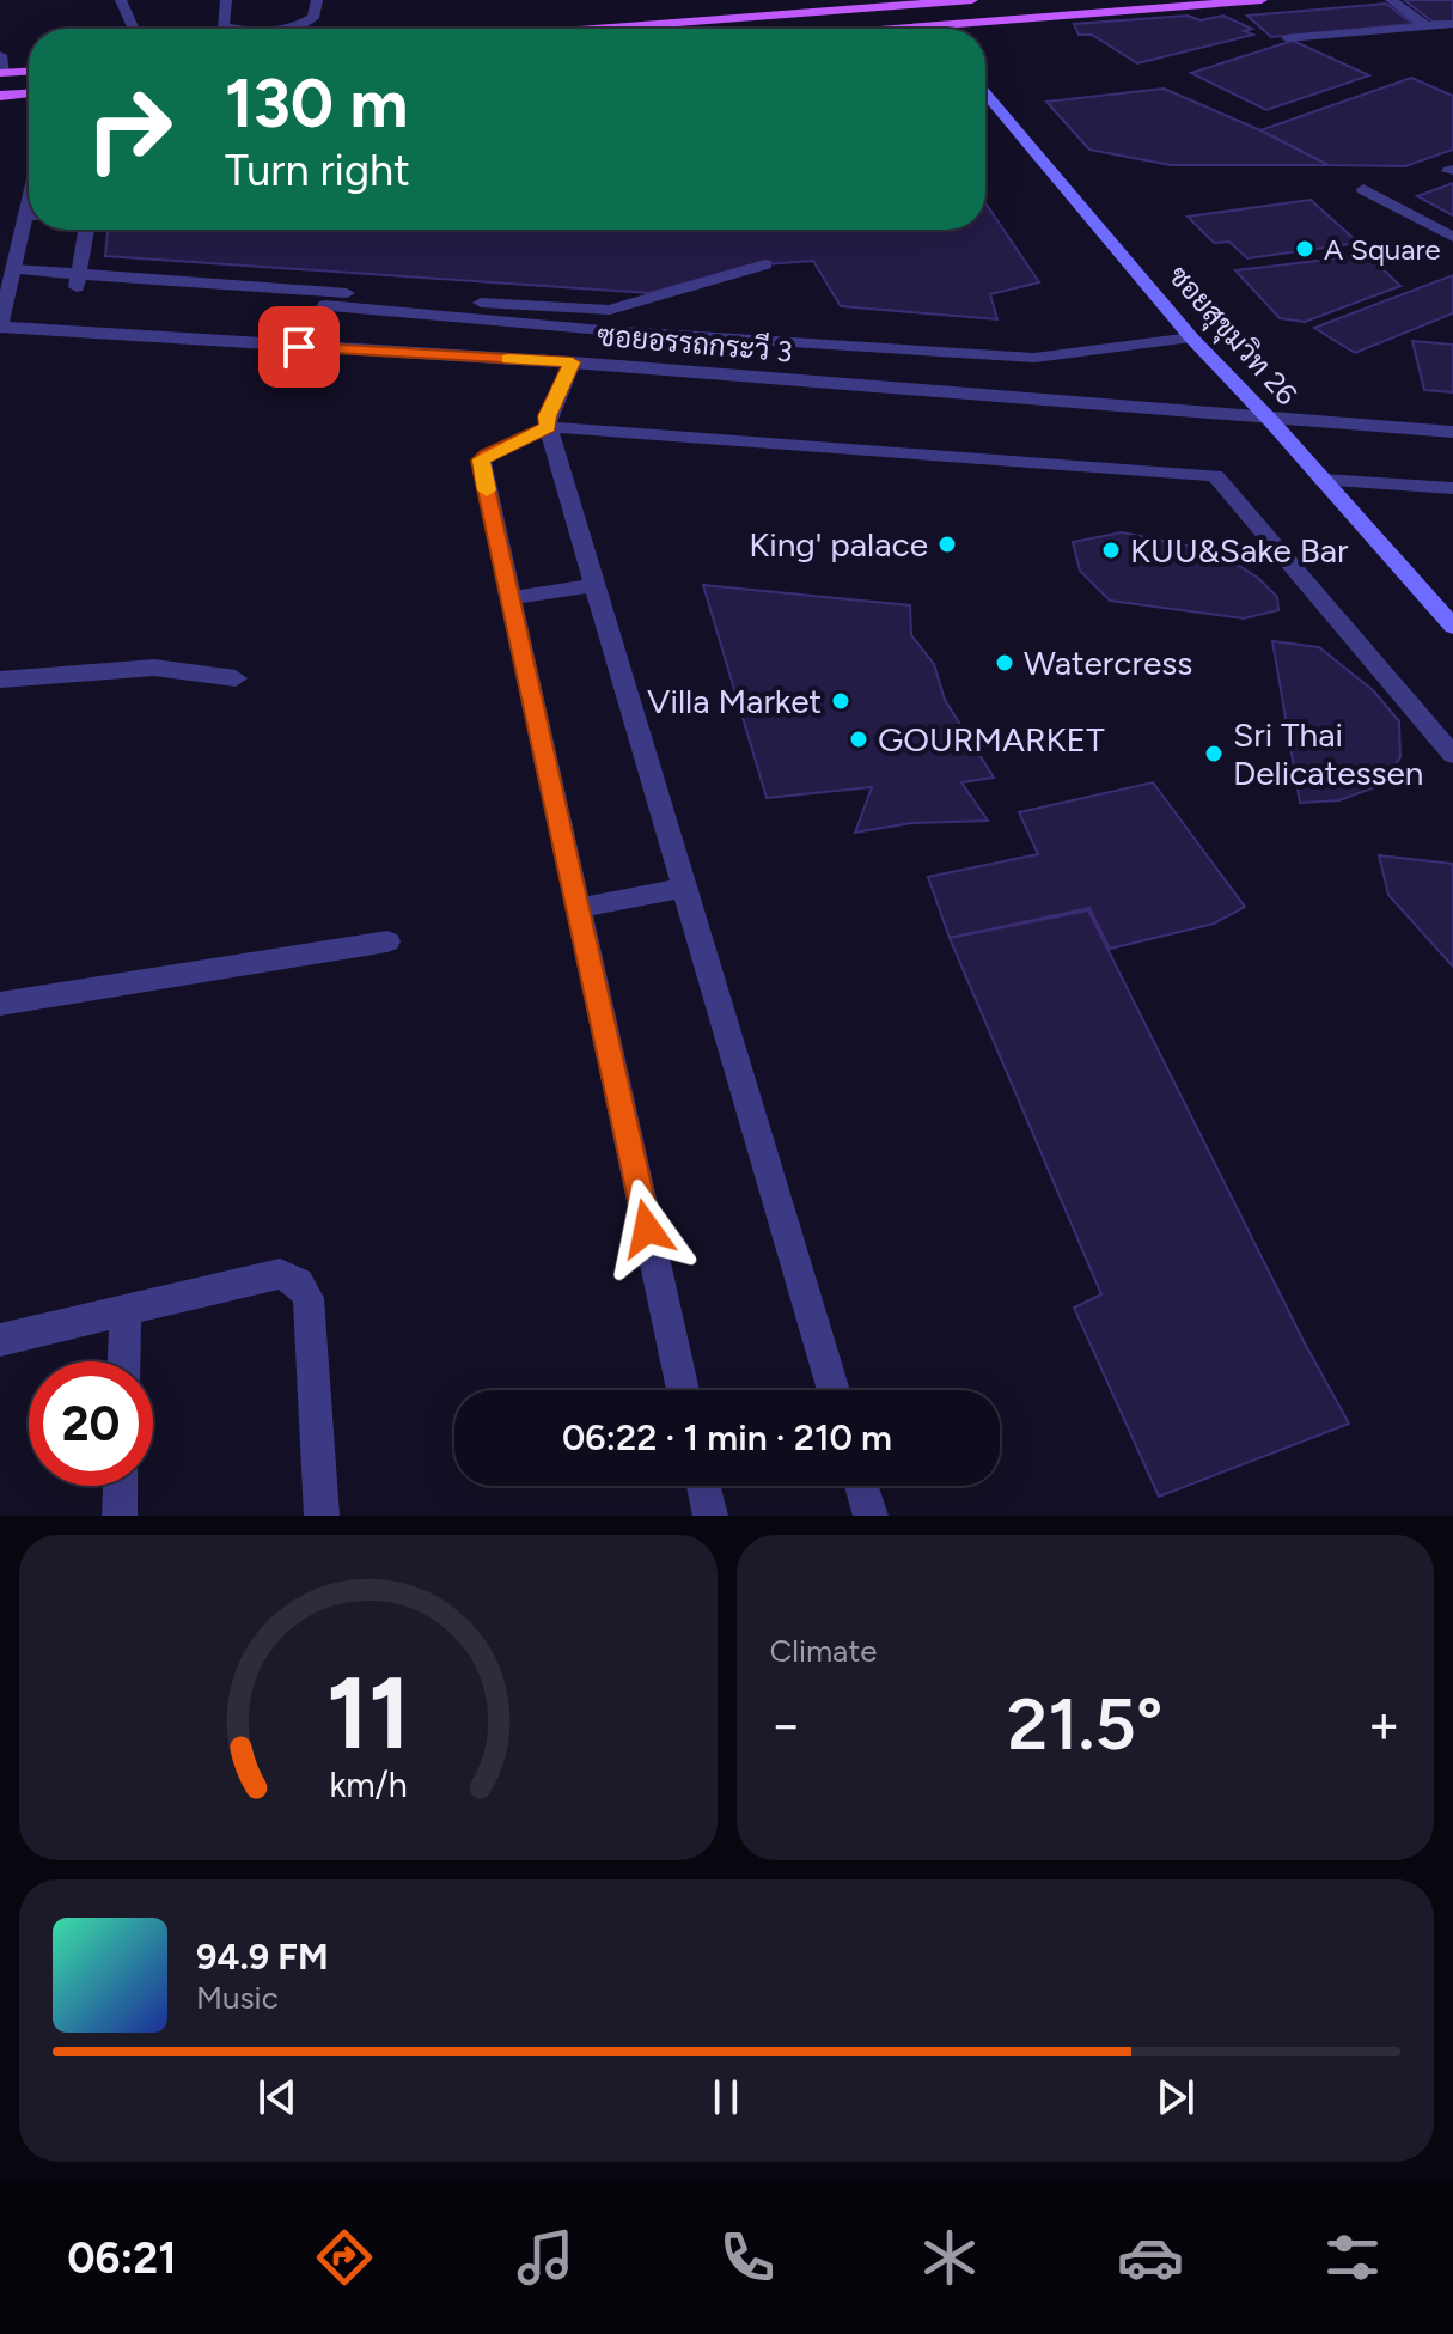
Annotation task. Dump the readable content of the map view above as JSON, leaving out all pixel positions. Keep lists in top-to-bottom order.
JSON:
{
  "streets": {
    "street": ["ซอยสุขุมวิท 26", "ซอยอรรถกระวี 3"]
  },
  "crossings": [
    ["ซอยสุขุมวิท 26", "ซอยอรรถกระวี 3"]
  ],
  "places": [
    "A Square",
    "King' palace",
    "KUU&Sake Bar",
    "Watercress",
    "Villa Market",
    "GOURMARKET",
    "Sri Thai Delicatessen"
  ],
  "page": {
    "turn": ["130 m", "Turn right"],
    "limit": "20",
    "trip": "06:22 · 1 min · 210 m",
    "tile": "Climate",
    "heat": ["−", "21.5°", "+"],
    "song": ["94.9 FM", "Music"],
    "tabs": "06:21",
    "gauge": ["11", "km/h"]
  }
}
